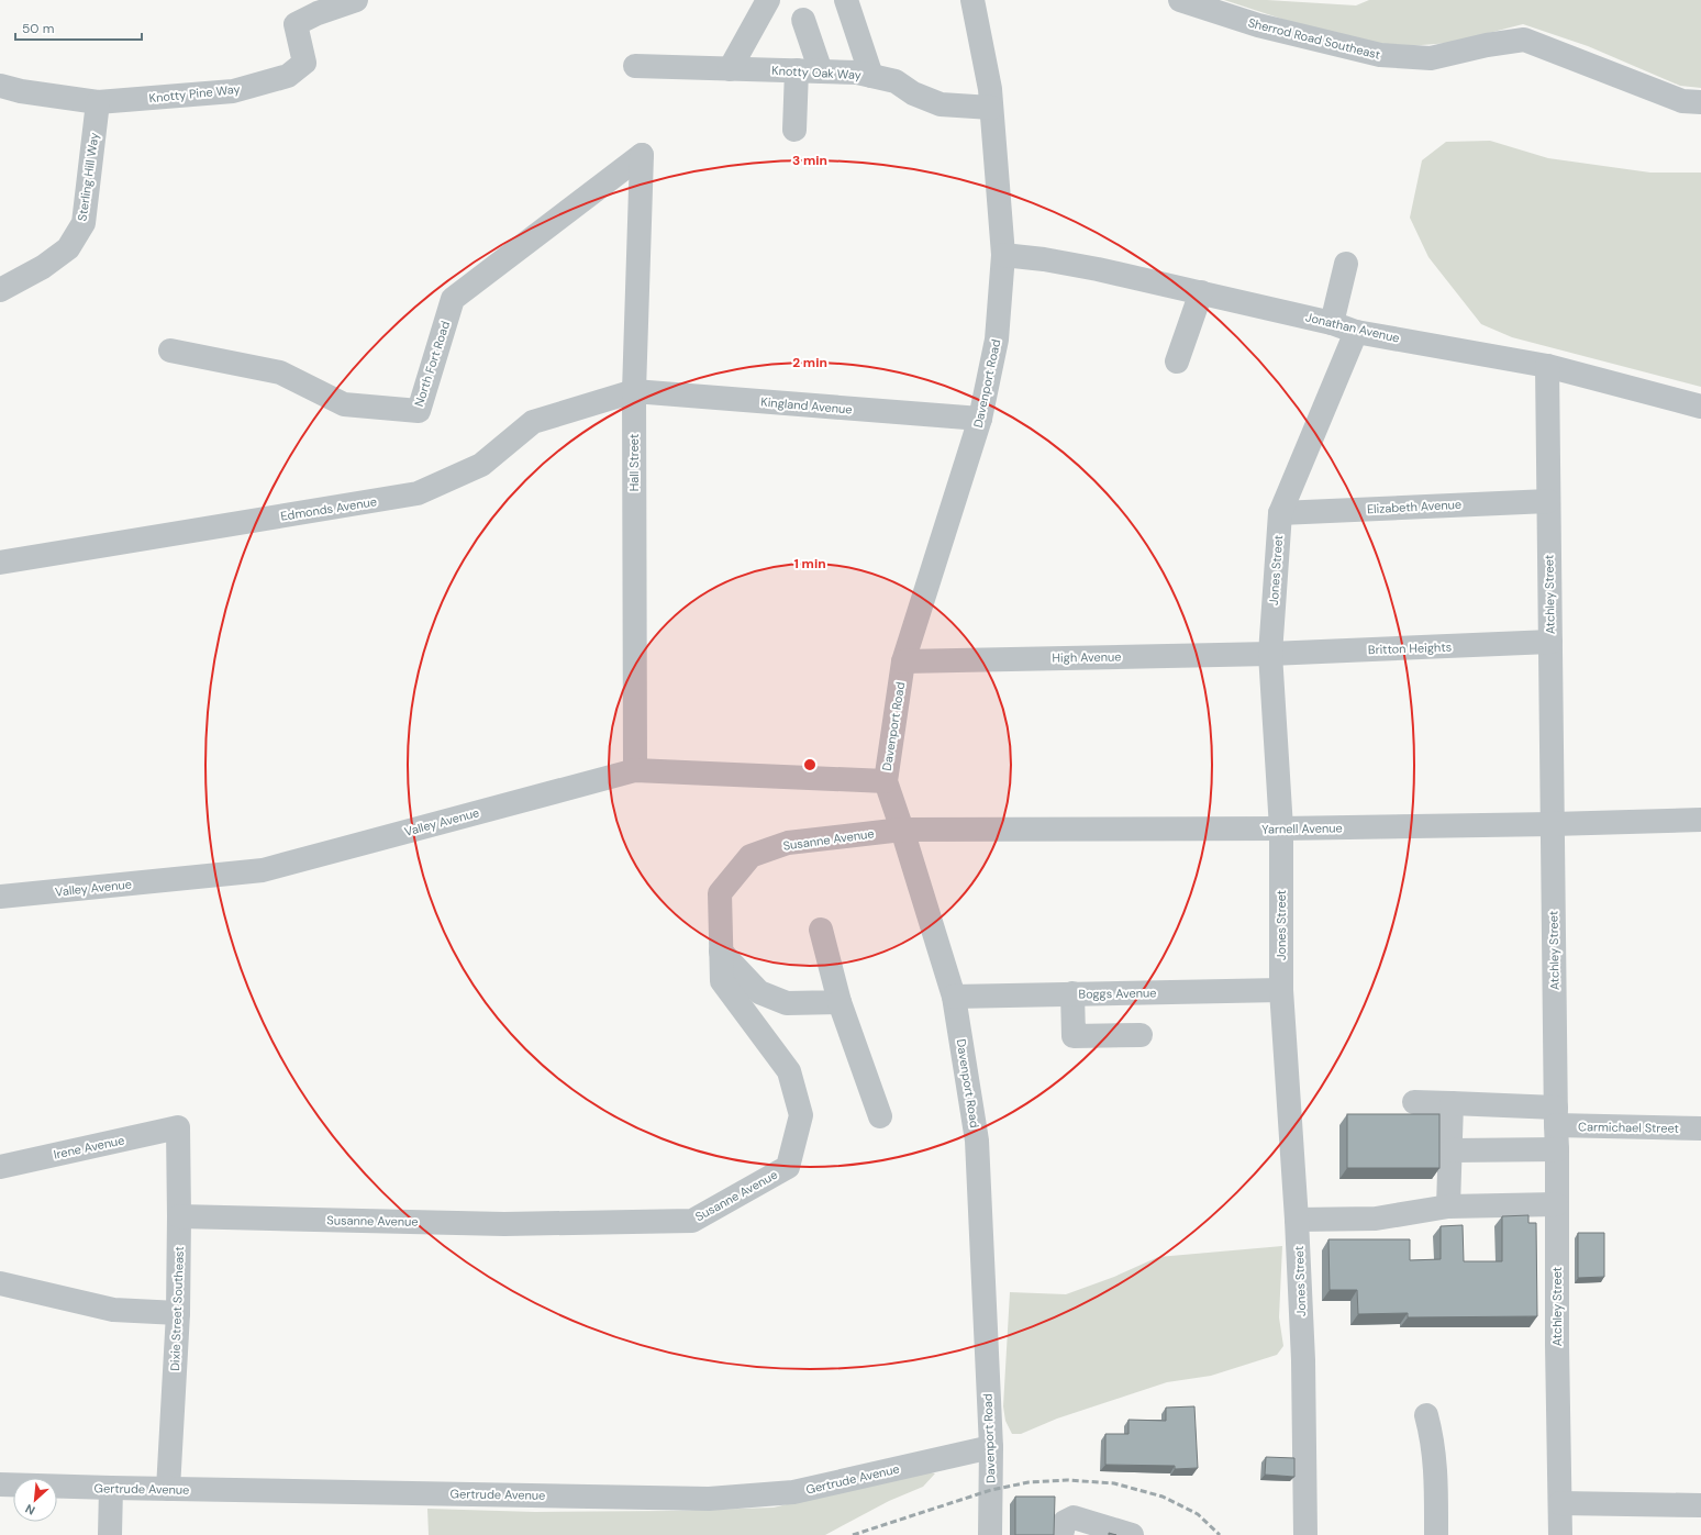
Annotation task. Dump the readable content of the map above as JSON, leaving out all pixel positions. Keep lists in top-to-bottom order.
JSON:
{
  "streets": {
    "street": [
      "Sherrod Road Southeast",
      "Knotty Oak Way",
      "Knotty Pine Way",
      "Sterling Hill Way",
      "Jonathan Avenue",
      "North Fort Road",
      "Davenport Road",
      "Kingland Avenue",
      "Hall Street",
      "Elizabeth Avenue",
      "Edmonds Avenue",
      "Jones Street",
      "Atchley Street",
      "Britton Heights",
      "High Avenue",
      "Valley Avenue",
      "Yarnell Avenue",
      "Susanne Avenue",
      "Boggs Avenue",
      "Carmichael Street",
      "Irene Avenue",
      "Dixie Street Southeast",
      "Gertrude Avenue"
    ]
  },
  "crossings": [
    ["Knotty Oak Way", "Davenport Road"],
    ["Knotty Pine Way", "Sterling Hill Way"],
    ["Jonathan Avenue", "Davenport Road"],
    ["Jonathan Avenue", "Jones Street"],
    ["Jonathan Avenue", "Atchley Street"],
    ["North Fort Road", "Hall Street"],
    ["Davenport Road", "Kingland Avenue"],
    ["Davenport Road", "High Avenue"],
    ["Davenport Road", "Valley Avenue"],
    ["Davenport Road", "Yarnell Avenue"],
    ["Davenport Road", "Susanne Avenue"],
    ["Davenport Road", "Boggs Avenue"],
    ["Davenport Road", "Gertrude Avenue"],
    ["Kingland Avenue", "Hall Street"],
    ["Kingland Avenue", "Edmonds Avenue"],
    ["Hall Street", "Edmonds Avenue"],
    ["Hall Street", "Valley Avenue"],
    ["Elizabeth Avenue", "Jones Street"],
    ["Elizabeth Avenue", "Atchley Street"],
    ["Jones Street", "Britton Heights"],
    ["Jones Street", "High Avenue"],
    ["Jones Street", "Yarnell Avenue"],
    ["Jones Street", "Boggs Avenue"],
    ["Atchley Street", "Britton Heights"],
    ["Atchley Street", "Yarnell Avenue"],
    ["Atchley Street", "Carmichael Street"],
    ["Britton Heights", "High Avenue"],
    ["Yarnell Avenue", "Susanne Avenue"],
    ["Susanne Avenue", "Dixie Street Southeast"],
    ["Irene Avenue", "Dixie Street Southeast"],
    ["Dixie Street Southeast", "Gertrude Avenue"]
  ],
  "scale_bar": "50 m",
  "north": "bottom left",
  "rings": ["3 min", "2 min", "1 min"]
}
